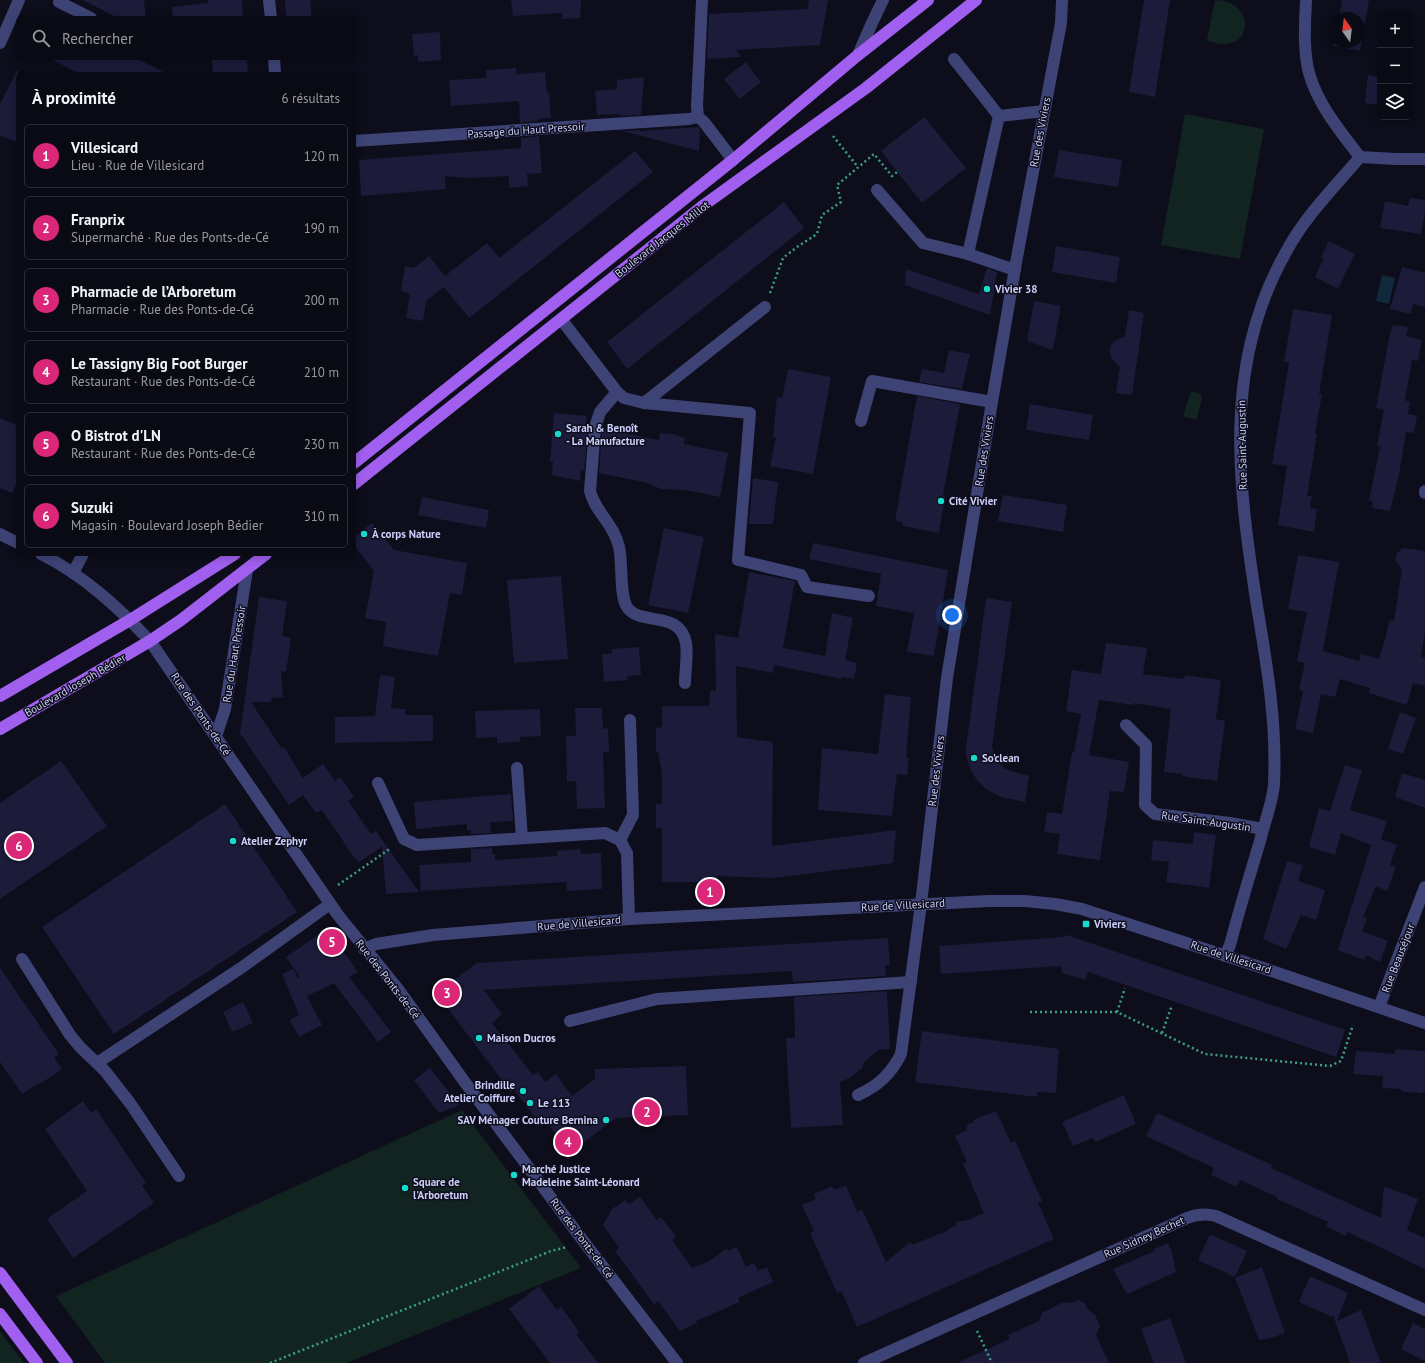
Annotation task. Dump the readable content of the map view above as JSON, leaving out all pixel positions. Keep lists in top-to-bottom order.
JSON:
{
  "streets": {
    "main road": ["Boulevard Jacques Millot", "Boulevard Joseph Bédier"],
    "street": [
      "Passage du Haut Pressoir",
      "Rue des Viviers",
      "Rue Saint-Augustin",
      "Rue du Haut Pressoir",
      "Rue des Ponts-de-Cé",
      "Rue de Villesicard",
      "Rue Beauséjour",
      "Rue Sidney Bechet"
    ]
  },
  "crossings": [
    ["Rue des Viviers", "Rue de Villesicard"],
    ["Rue Saint-Augustin", "Rue de Villesicard"],
    ["Rue du Haut Pressoir", "Rue des Ponts-de-Cé"],
    ["Boulevard Joseph Bédier", "Rue des Ponts-de-Cé"],
    ["Rue des Ponts-de-Cé", "Rue de Villesicard"],
    ["Rue de Villesicard", "Rue Beauséjour"]
  ],
  "places": {
    "other": [
      "Vivier 38",
      "Sarah & Benoît - La Manufacture",
      "Cité Vivier",
      "À corps Nature",
      "So'clean",
      "Atelier Zephyr",
      "Maison Ducros",
      "Brindille Atelier Coiffure",
      "Le 113",
      "SAV Ménager Couture Bernina",
      "Marché Justice Madeleine Saint-Léonard",
      "Square de l'Arboretum"
    ],
    "transit": ["Viviers"]
  },
  "north": "top",
  "page": {
    "map_buttons": ["+", "−"],
    "search": "Rechercher",
    "heading": ["À proximité", "6 résultats"],
    "list": [
      {
        "mark": "1",
        "name": "Villesicard",
        "note": "Lieu · Rue de Villesicard",
        "value": "120 m"
      },
      {
        "mark": "2",
        "name": "Franprix",
        "note": "Supermarché · Rue des Ponts-de-Cé",
        "value": "190 m"
      },
      {
        "mark": "3",
        "name": "Pharmacie de l’Arboretum",
        "note": "Pharmacie · Rue des Ponts-de-Cé",
        "value": "200 m"
      },
      {
        "mark": "4",
        "name": "Le Tassigny Big Foot Burger",
        "note": "Restaurant · Rue des Ponts-de-Cé",
        "value": "210 m"
      },
      {
        "mark": "5",
        "name": "O Bistrot d'LN",
        "note": "Restaurant · Rue des Ponts-de-Cé",
        "value": "230 m"
      },
      {
        "mark": "6",
        "name": "Suzuki",
        "note": "Magasin · Boulevard Joseph Bédier",
        "value": "310 m"
      }
    ],
    "pins": [
      "6",
      "1",
      "5",
      "3",
      "2",
      "4"
    ]
  }
}
